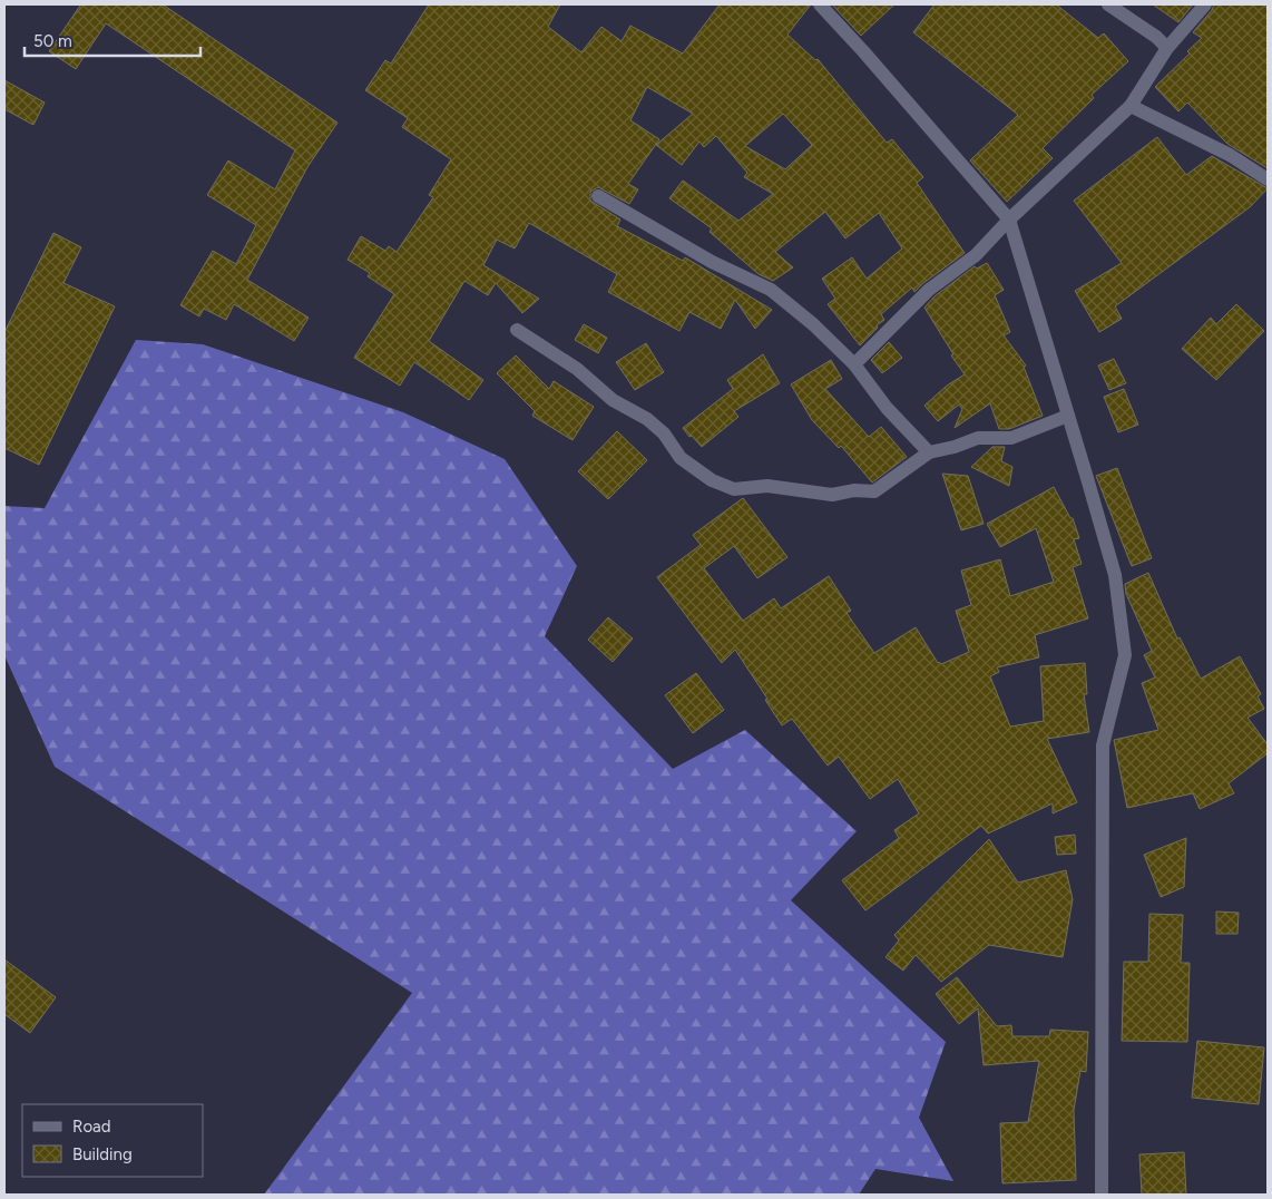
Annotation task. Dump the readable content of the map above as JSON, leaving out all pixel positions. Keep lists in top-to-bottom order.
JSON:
{
  "legend": ["Road", "Building"],
  "scale_bar": "50 m"
}
